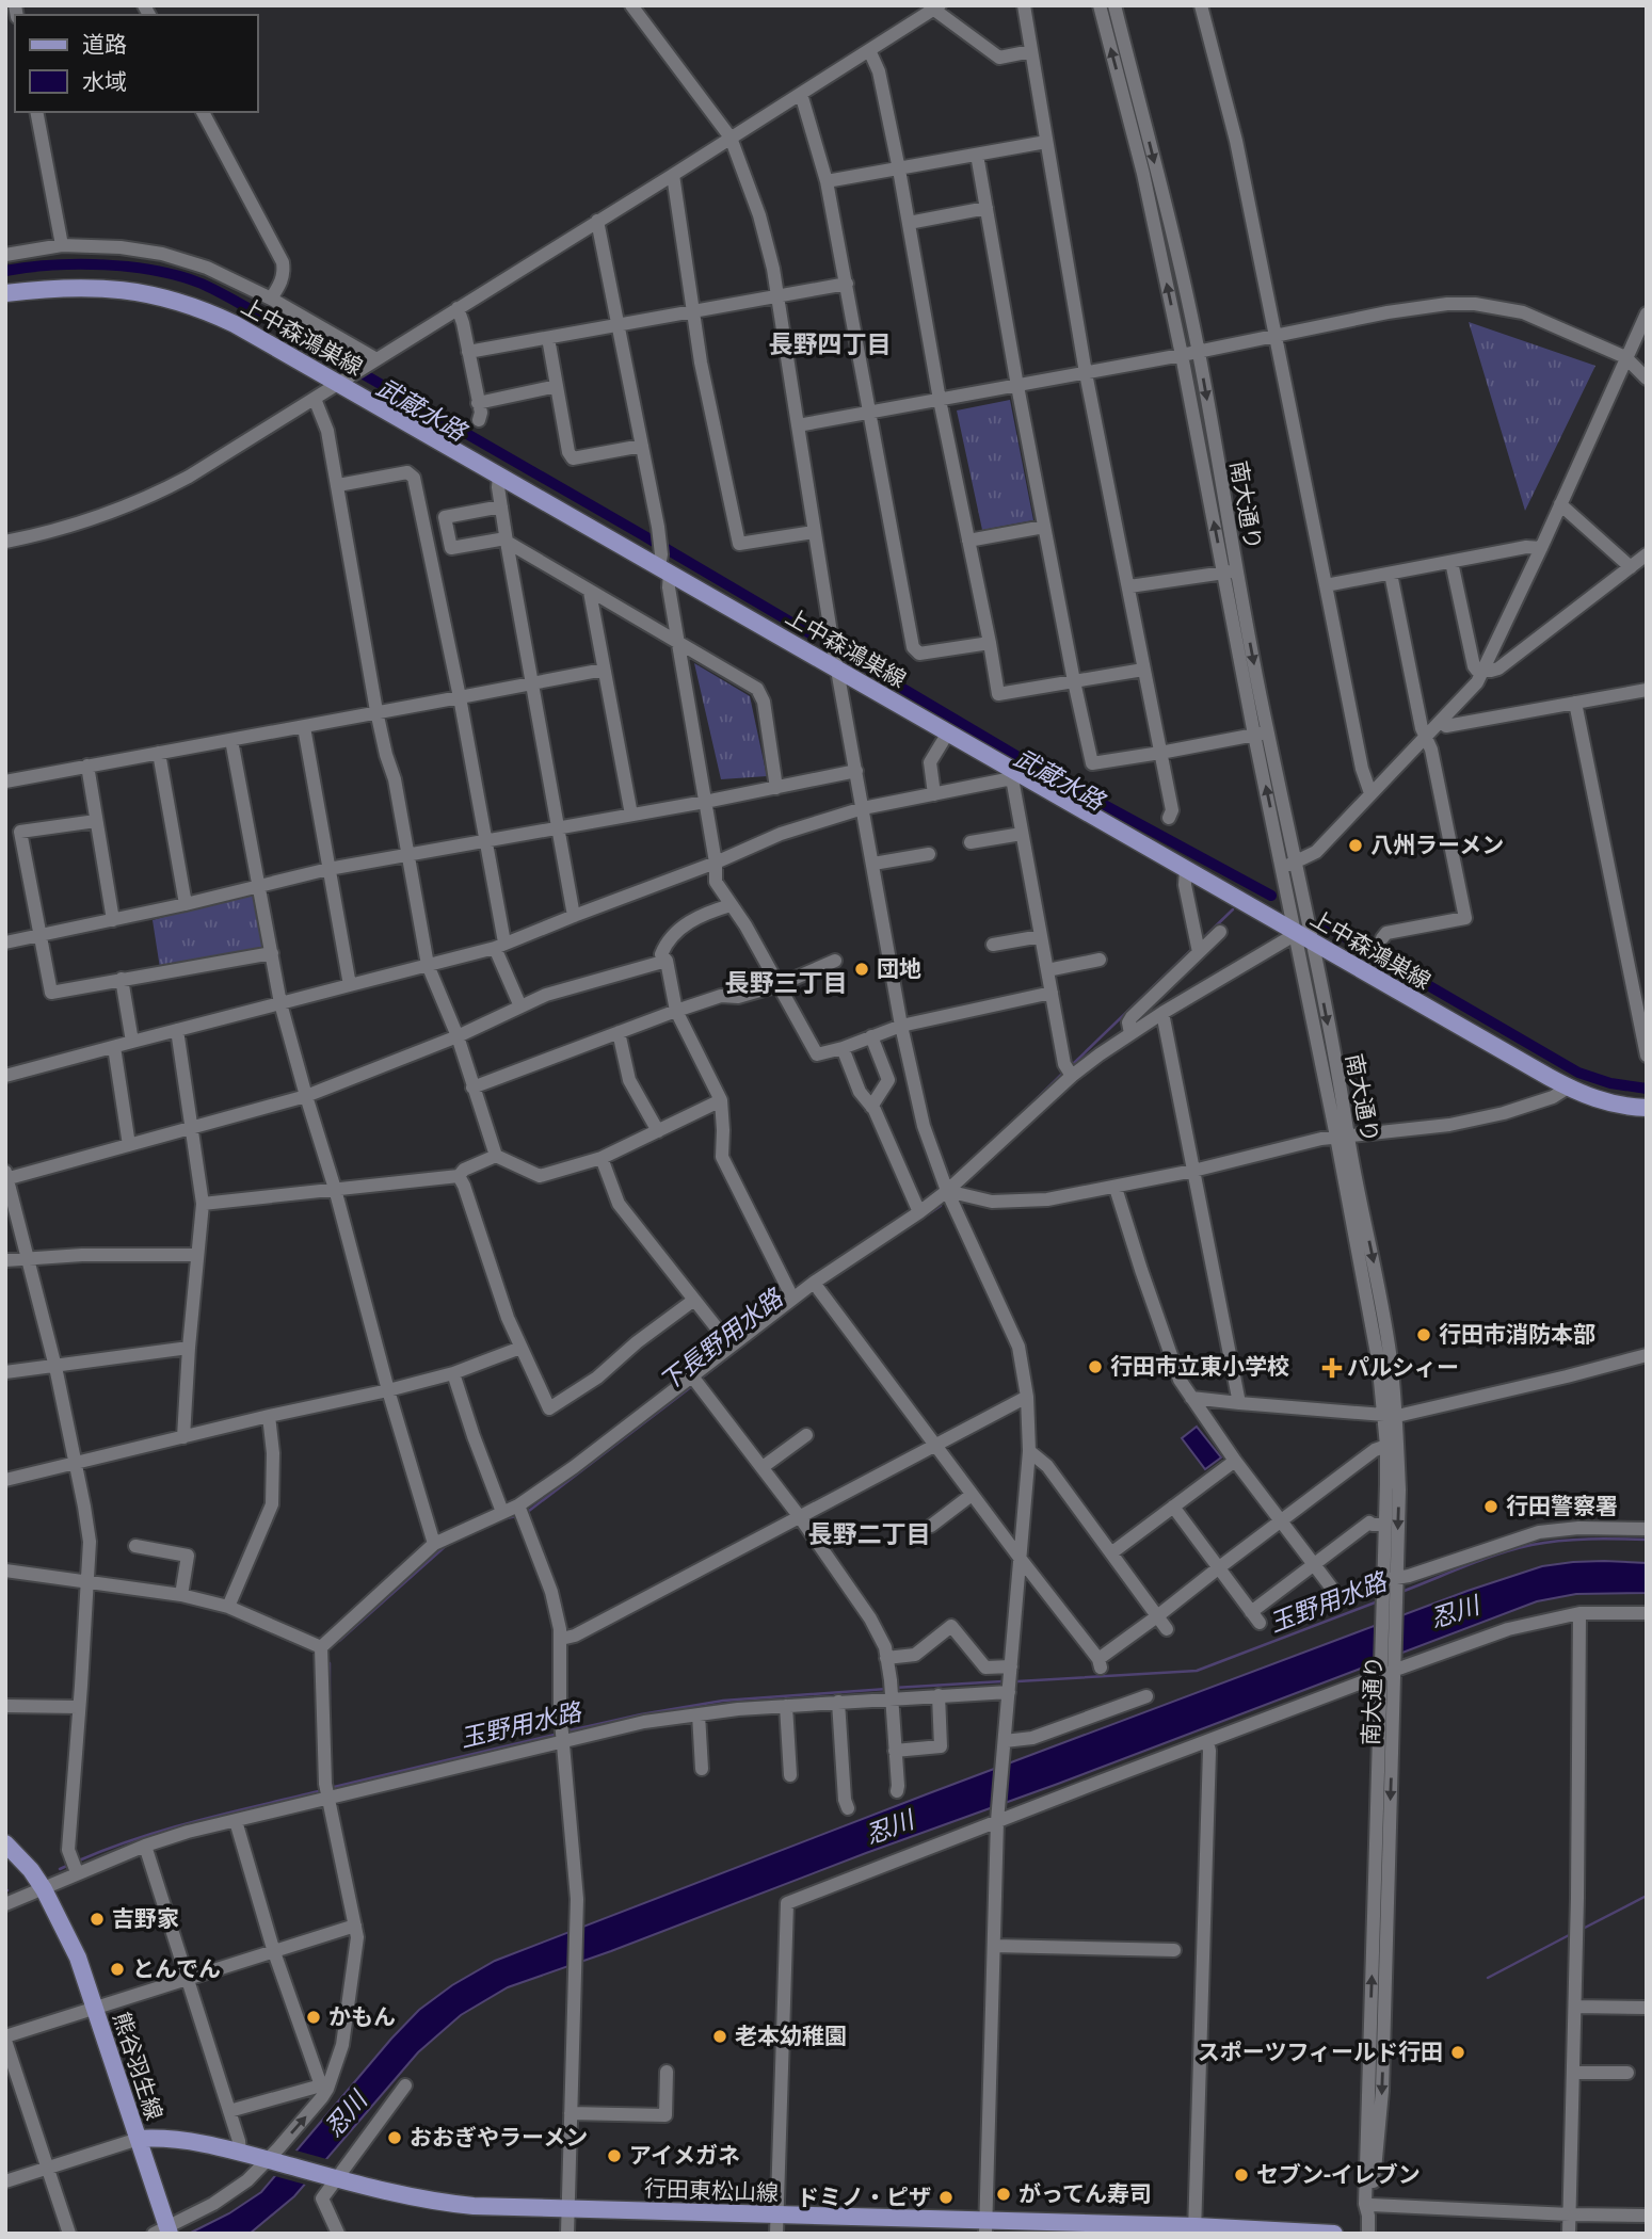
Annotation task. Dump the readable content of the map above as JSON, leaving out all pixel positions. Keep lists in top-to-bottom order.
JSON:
{
  "streets": {
    "main road": ["上中森鴻巣線", "熊谷羽生線", "行田東松山線"],
    "street": ["南大通り"]
  },
  "crossings": [
    ["上中森鴻巣線", "南大通り"],
    ["熊谷羽生線", "行田東松山線"]
  ],
  "districts": ["長野四丁目", "長野三丁目", "長野二丁目"],
  "water": [
    "武蔵水路",
    "下長野用水路",
    "玉野用水路",
    "忍川"
  ],
  "places": {
    "other": [
      "八州ラーメン",
      "団地",
      "行田市消防本部",
      "行田市立東小学校",
      "行田警察署",
      "吉野家",
      "とんでん",
      "かもん",
      "老本幼稚園",
      "スポーツフィールド行田",
      "おおぎやラーメン",
      "アイメガネ",
      "セブン-イレブン",
      "がってん寿司",
      "ドミノ・ピザ"
    ],
    "health": ["パルシィー"]
  },
  "legend": ["道路", "水域"]
}
